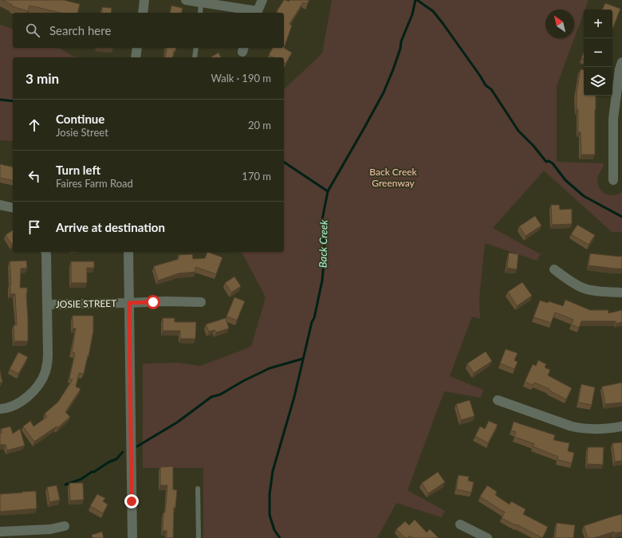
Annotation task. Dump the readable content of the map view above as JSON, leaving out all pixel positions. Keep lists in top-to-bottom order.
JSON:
{
  "streets": {
    "street": ["JOSIE STREET"]
  },
  "water": ["Back Creek"],
  "parks": ["Back Creek Greenway"],
  "north": "top left",
  "page": {
    "map_buttons": ["+", "−"],
    "search": "Search here",
    "heading": ["3 min", "Walk · 190 m"],
    "list": [
      ["Continue", "Josie Street", "20 m"],
      ["Turn left", "Faires Farm Road", "170 m"],
      "Arrive at destination"
    ]
  }
}
